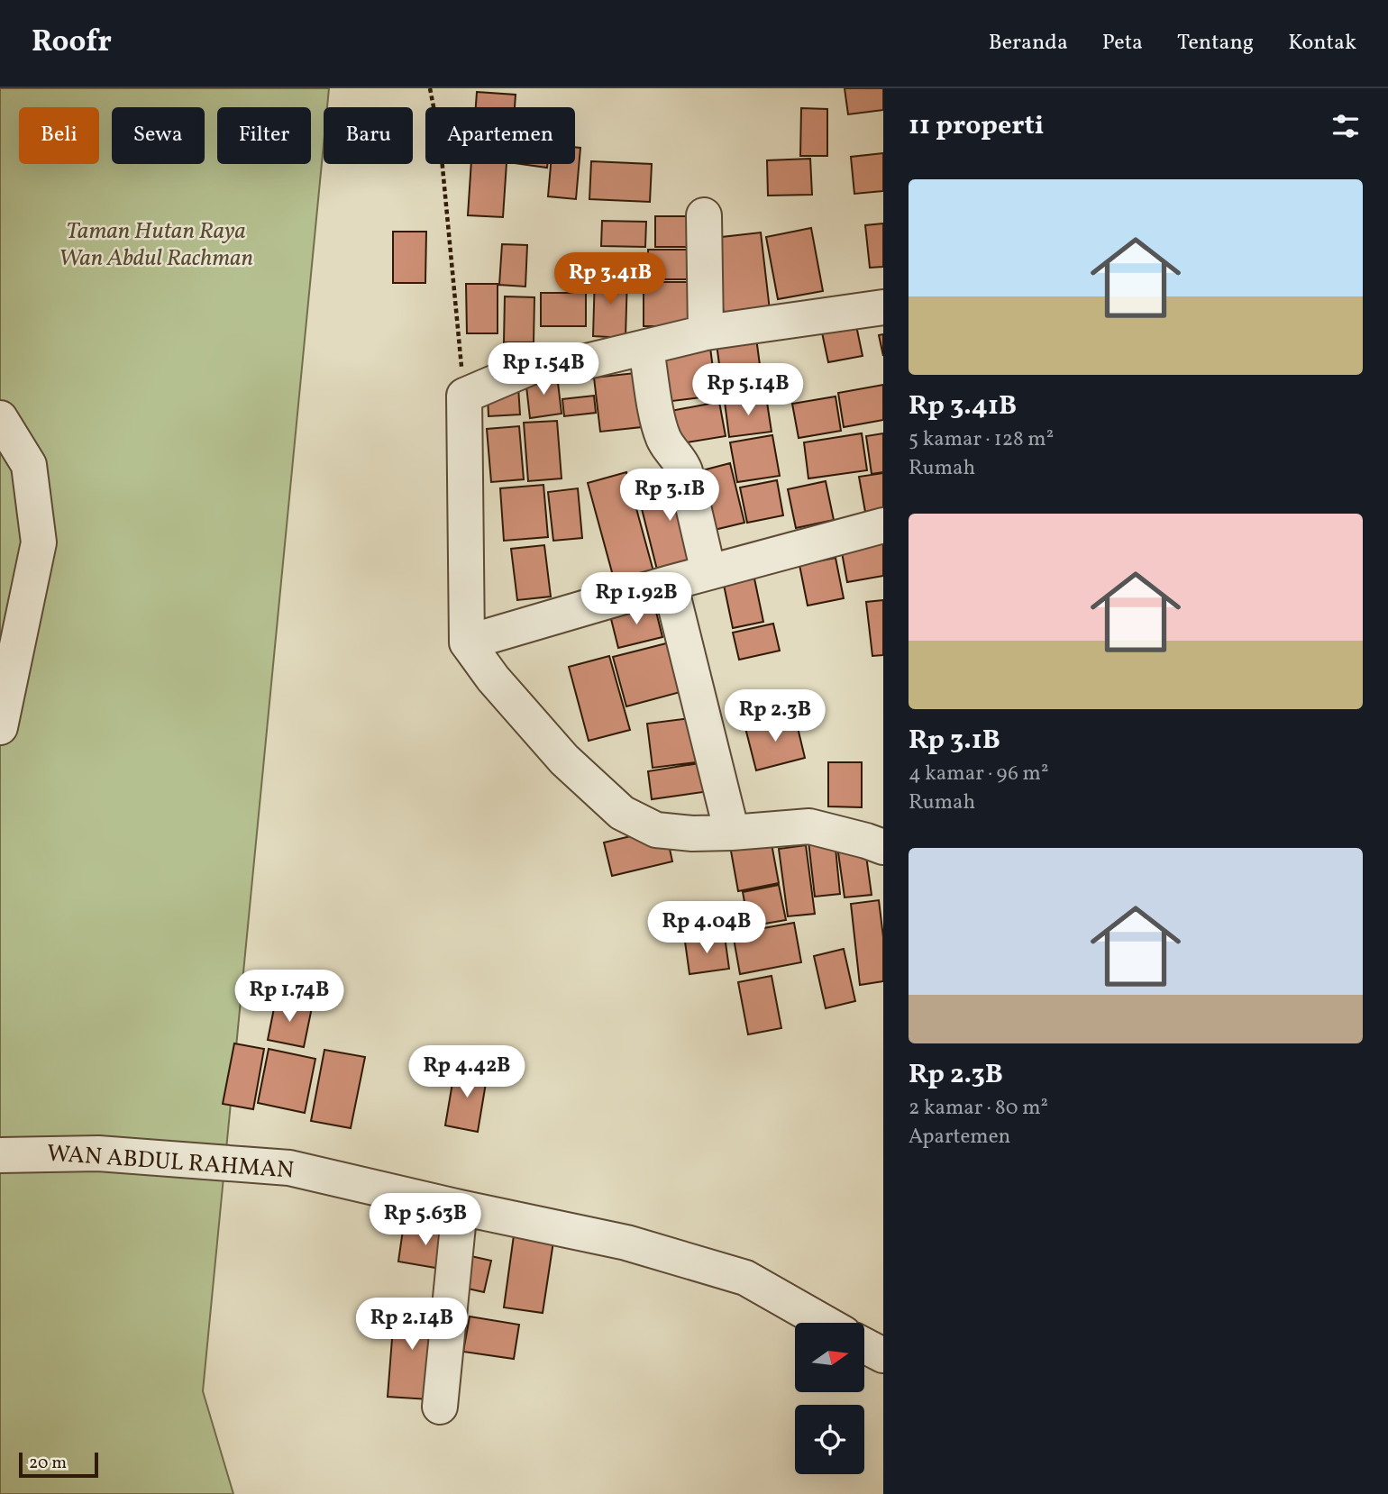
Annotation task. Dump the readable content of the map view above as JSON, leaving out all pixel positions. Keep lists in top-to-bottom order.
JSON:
{
  "streets": {
    "street": ["WAN ABDUL RAHMAN"]
  },
  "parks": ["Taman Hutan Raya Wan Abdul Rachman"],
  "scale_bar": "20 m",
  "north": "right",
  "page": {
    "header": "Roofr",
    "nav": [
      "Beranda",
      "Peta",
      "Tentang",
      "Kontak"
    ],
    "heading": "11 properti",
    "chip": [
      "Beli",
      "Sewa",
      "Filter",
      "Baru",
      "Apartemen"
    ],
    "list": [
      {
        "name": "Rp 3.41B",
        "note": "5 kamar · 128 m² · Rumah"
      },
      {
        "name": "Rp 3.1B",
        "note": "4 kamar · 96 m² · Rumah"
      },
      {
        "name": "Rp 2.3B",
        "note": "2 kamar · 80 m² · Apartemen"
      }
    ],
    "price": [
      "Rp 3.41B",
      "Rp 1.54B",
      "Rp 5.14B",
      "Rp 3.1B",
      "Rp 1.92B",
      "Rp 2.3B",
      "Rp 4.04B",
      "Rp 1.74B",
      "Rp 4.42B",
      "Rp 5.63B",
      "Rp 2.14B"
    ],
    "scale": "20 m"
  }
}
